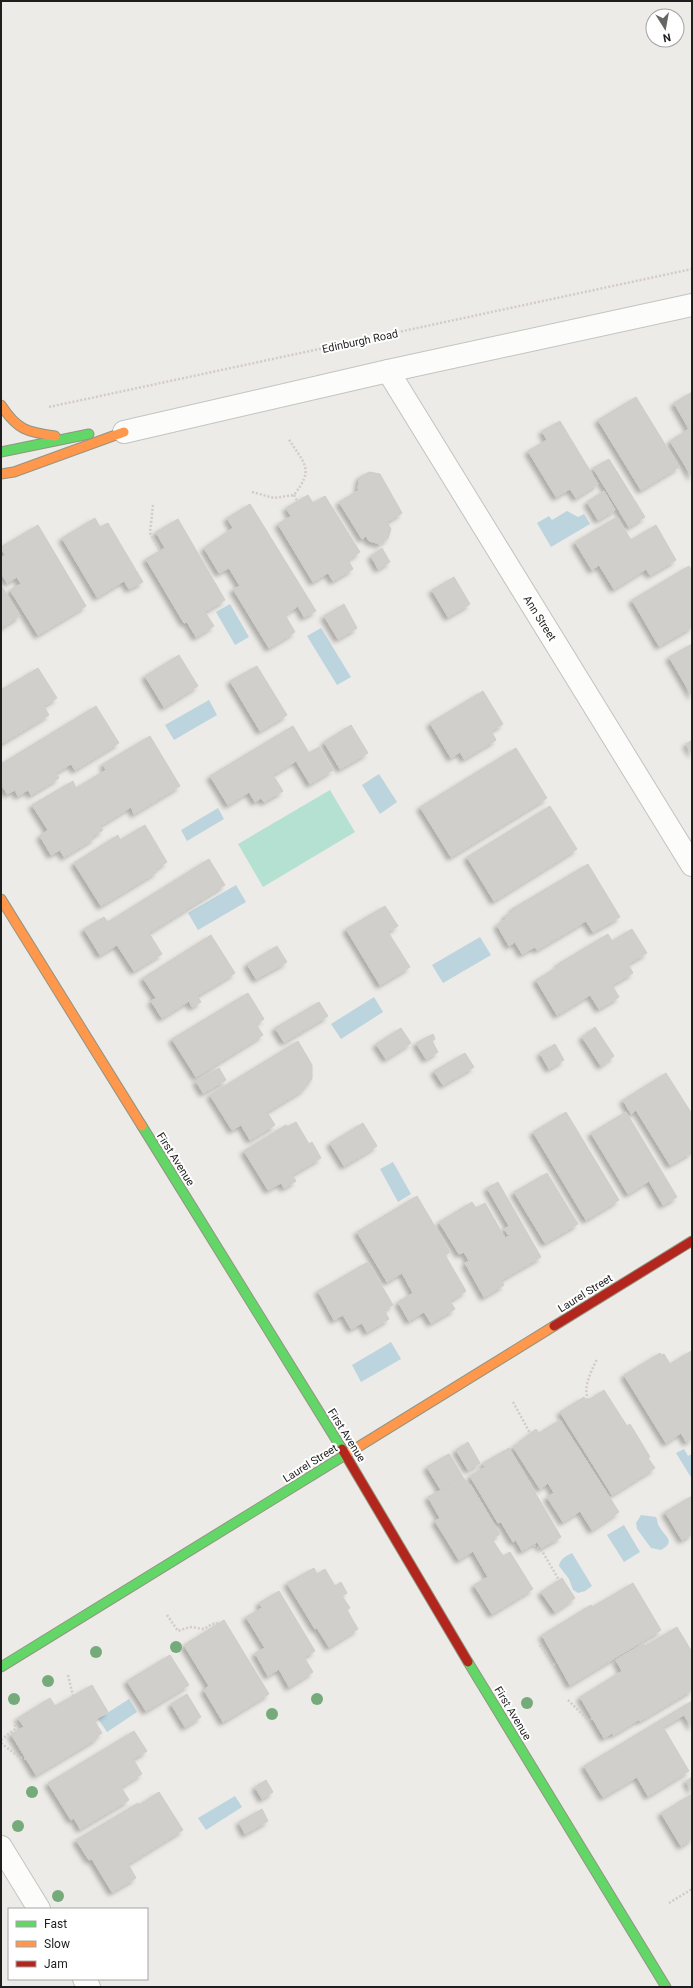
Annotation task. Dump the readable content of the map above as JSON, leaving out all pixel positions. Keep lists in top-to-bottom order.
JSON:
{
  "streets": {
    "street": ["Ann Street", "First Avenue", "Laurel Street"],
    "path": ["Edinburgh Road"]
  },
  "crossings": [
    ["First Avenue", "Laurel Street"]
  ],
  "legend": ["Fast", "Slow", "Jam"],
  "north": "bottom"
}
